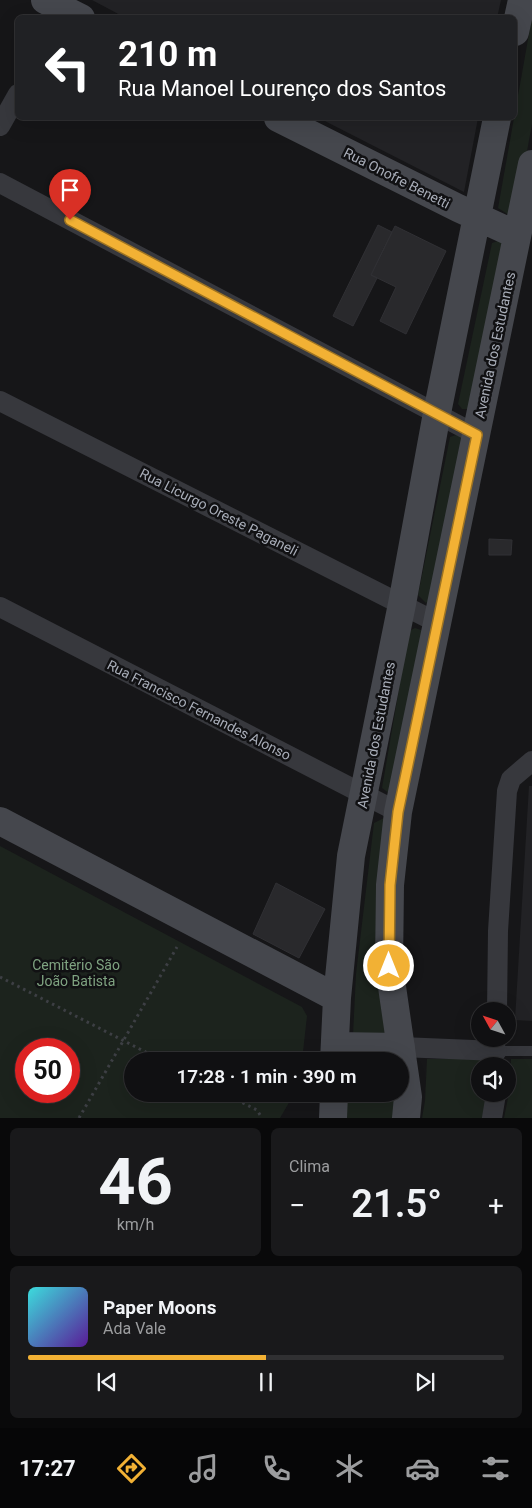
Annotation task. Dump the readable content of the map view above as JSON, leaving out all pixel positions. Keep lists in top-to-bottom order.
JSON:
{
  "streets": {
    "main road": ["Rua Onofre Benetti", "Avenida dos Estudantes"],
    "street": ["Rua Licurgo Oreste Paganeli", "Rua Francisco Fernandes Alonso"]
  },
  "crossings": [
    ["Rua Onofre Benetti", "Avenida dos Estudantes"],
    ["Avenida dos Estudantes", "Rua Licurgo Oreste Paganeli"],
    ["Avenida dos Estudantes", "Rua Francisco Fernandes Alonso"]
  ],
  "parks": ["Cemitério São João Batista"],
  "north": "top left",
  "page": {
    "turn": ["210 m", "Rua Manoel Lourenço dos Santos"],
    "limit": "50",
    "trip": "17:28 · 1 min · 390 m",
    "tile": [
      ["46", "km/h"],
      "Clima"
    ],
    "heat": ["−", "21.5°", "+"],
    "song": ["Paper Moons", "Ada Vale"],
    "tabs": "17:27"
  }
}
